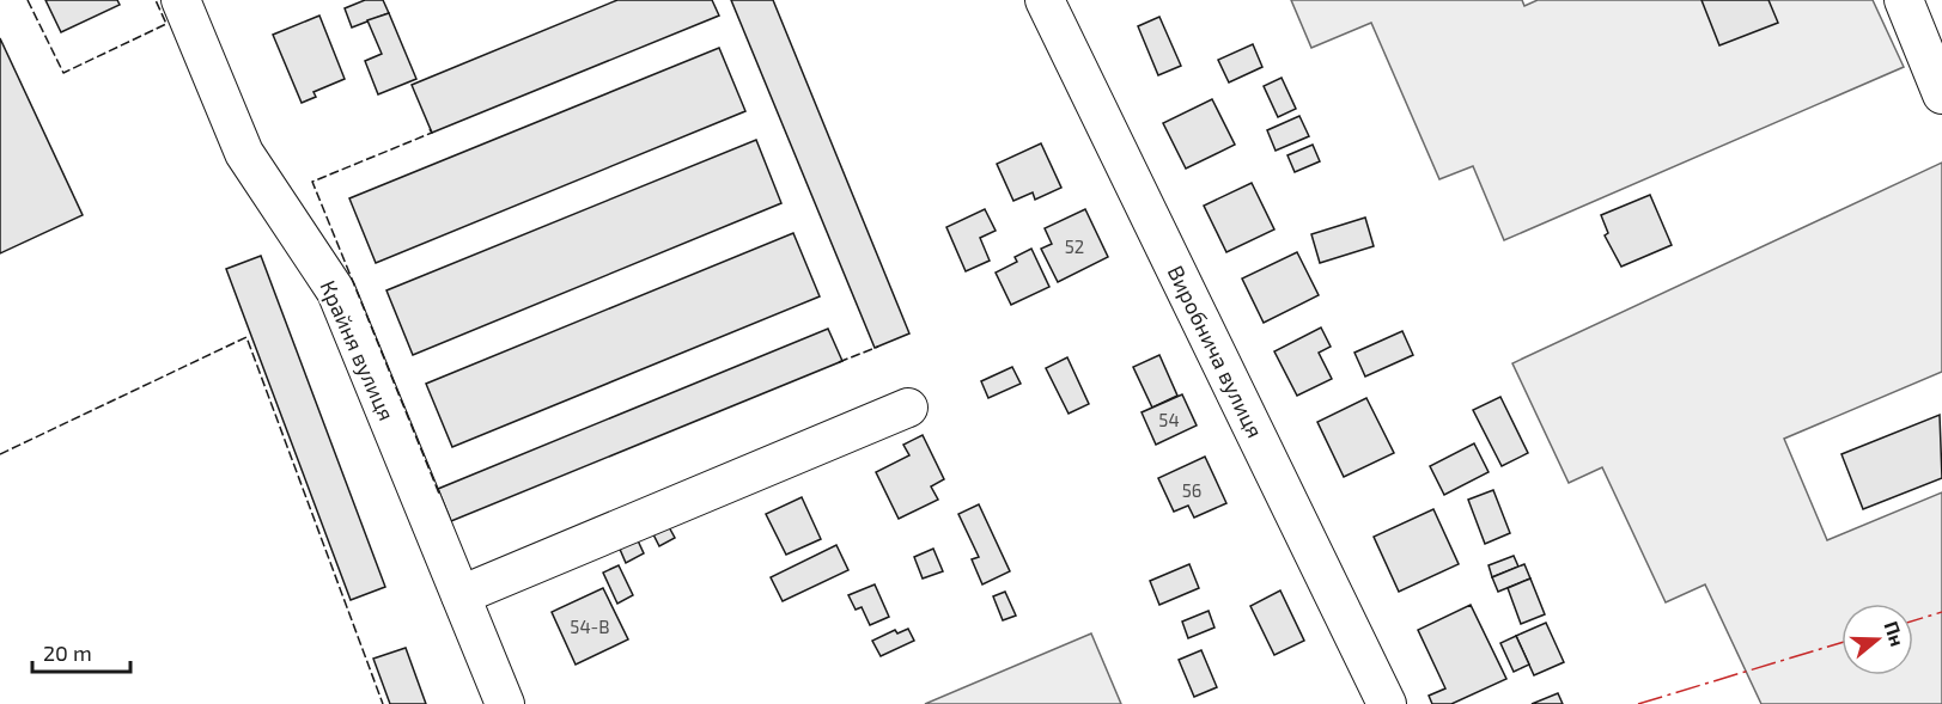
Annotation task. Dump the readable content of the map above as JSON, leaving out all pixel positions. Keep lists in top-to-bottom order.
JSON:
{
  "streets": {
    "street": ["Крайня вулиця", "Виробнича вулиця"]
  },
  "house_numbers": [
    "52",
    "54",
    "56",
    "54-В"
  ],
  "scale_bar": "20 m",
  "north": "right"
}
